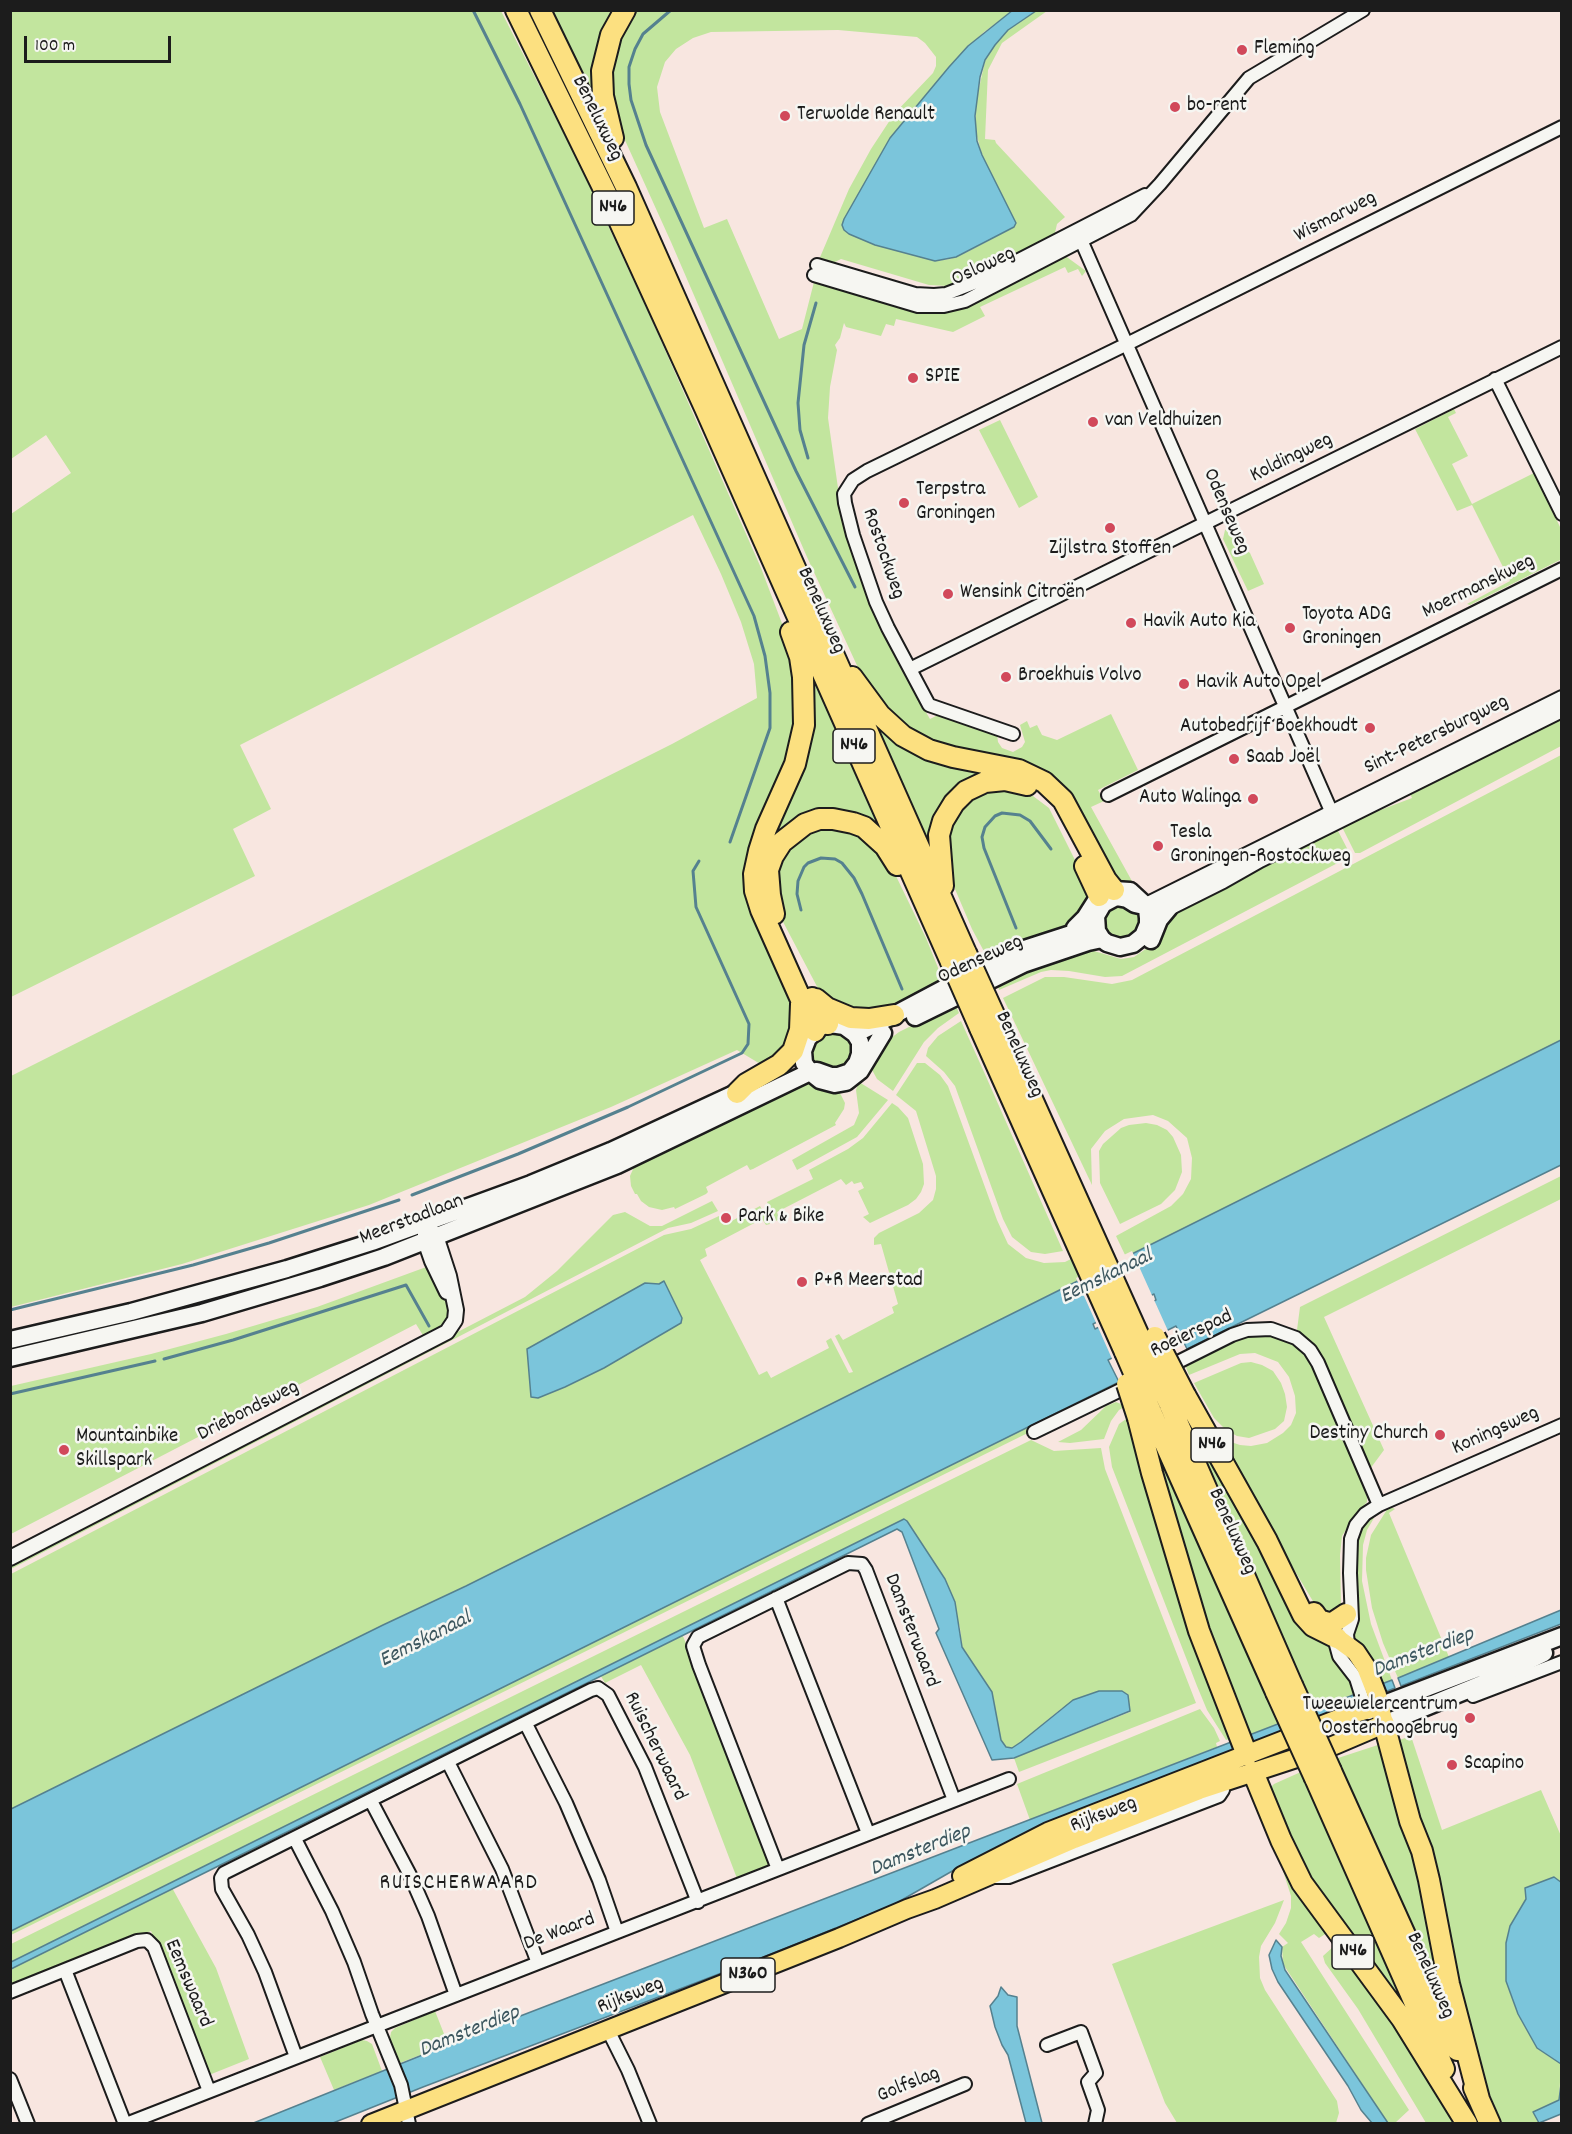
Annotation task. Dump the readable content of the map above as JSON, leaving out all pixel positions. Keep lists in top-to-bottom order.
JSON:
{
  "streets": {
    "highway": ["Beneluxweg", "N46"],
    "main road": [
      "Odenseweg",
      "Meerstadlaan",
      "Rijksweg",
      "N360"
    ],
    "street": [
      "Wismarweg",
      "Osloweg",
      "Koldingweg",
      "Rostockweg",
      "Moermanskweg",
      "Sint-Petersburgweg",
      "Roeierspad",
      "Driebondsweg",
      "Koningsweg",
      "Damsterwaard",
      "Ruischerwaard",
      "De Waard",
      "Eemswaard",
      "Golfslag"
    ]
  },
  "crossings": [
    ["Beneluxweg", "N46"],
    ["N46", "Odenseweg"],
    ["N46", "Meerstadlaan"],
    ["N46", "Koningsweg"],
    ["N46", "Rijksweg"],
    ["Wismarweg", "Odenseweg"],
    ["Wismarweg", "Rostockweg"],
    ["Osloweg", "Odenseweg"],
    ["Koldingweg", "Odenseweg"],
    ["Koldingweg", "Rostockweg"],
    ["Odenseweg", "Rostockweg"],
    ["Odenseweg", "Moermanskweg"],
    ["Odenseweg", "Sint-Petersburgweg"],
    ["Odenseweg", "Meerstadlaan"],
    ["Meerstadlaan", "Driebondsweg"],
    ["Roeierspad", "Koningsweg"],
    ["Damsterwaard", "De Waard"],
    ["Ruischerwaard", "De Waard"],
    ["De Waard", "Eemswaard"]
  ],
  "districts": ["RUISCHERWAARD"],
  "water": ["Eemskanaal", "Damsterdiep"],
  "places": [
    "Fleming",
    "bo-rent",
    "Terwolde Renault",
    "SPIE",
    "van Veldhuizen",
    "Terpstra Groningen",
    "Zijlstra Stoffen",
    "Wensink Citroën",
    "Havik Auto Kia",
    "Toyota ADG Groningen",
    "Broekhuis Volvo",
    "Havik Auto Opel",
    "Autobedrijf Boekhoudt",
    "Saab Joël",
    "Auto Walinga",
    "Tesla Groningen-Rostockweg",
    "Park & Bike",
    "P+R Meerstad",
    "Destiny Church",
    "Mountainbike Skillspark",
    "Tweewielercentrum Oosterhoogebrug",
    "Scapino"
  ],
  "scale_bar": "100 m"
}
